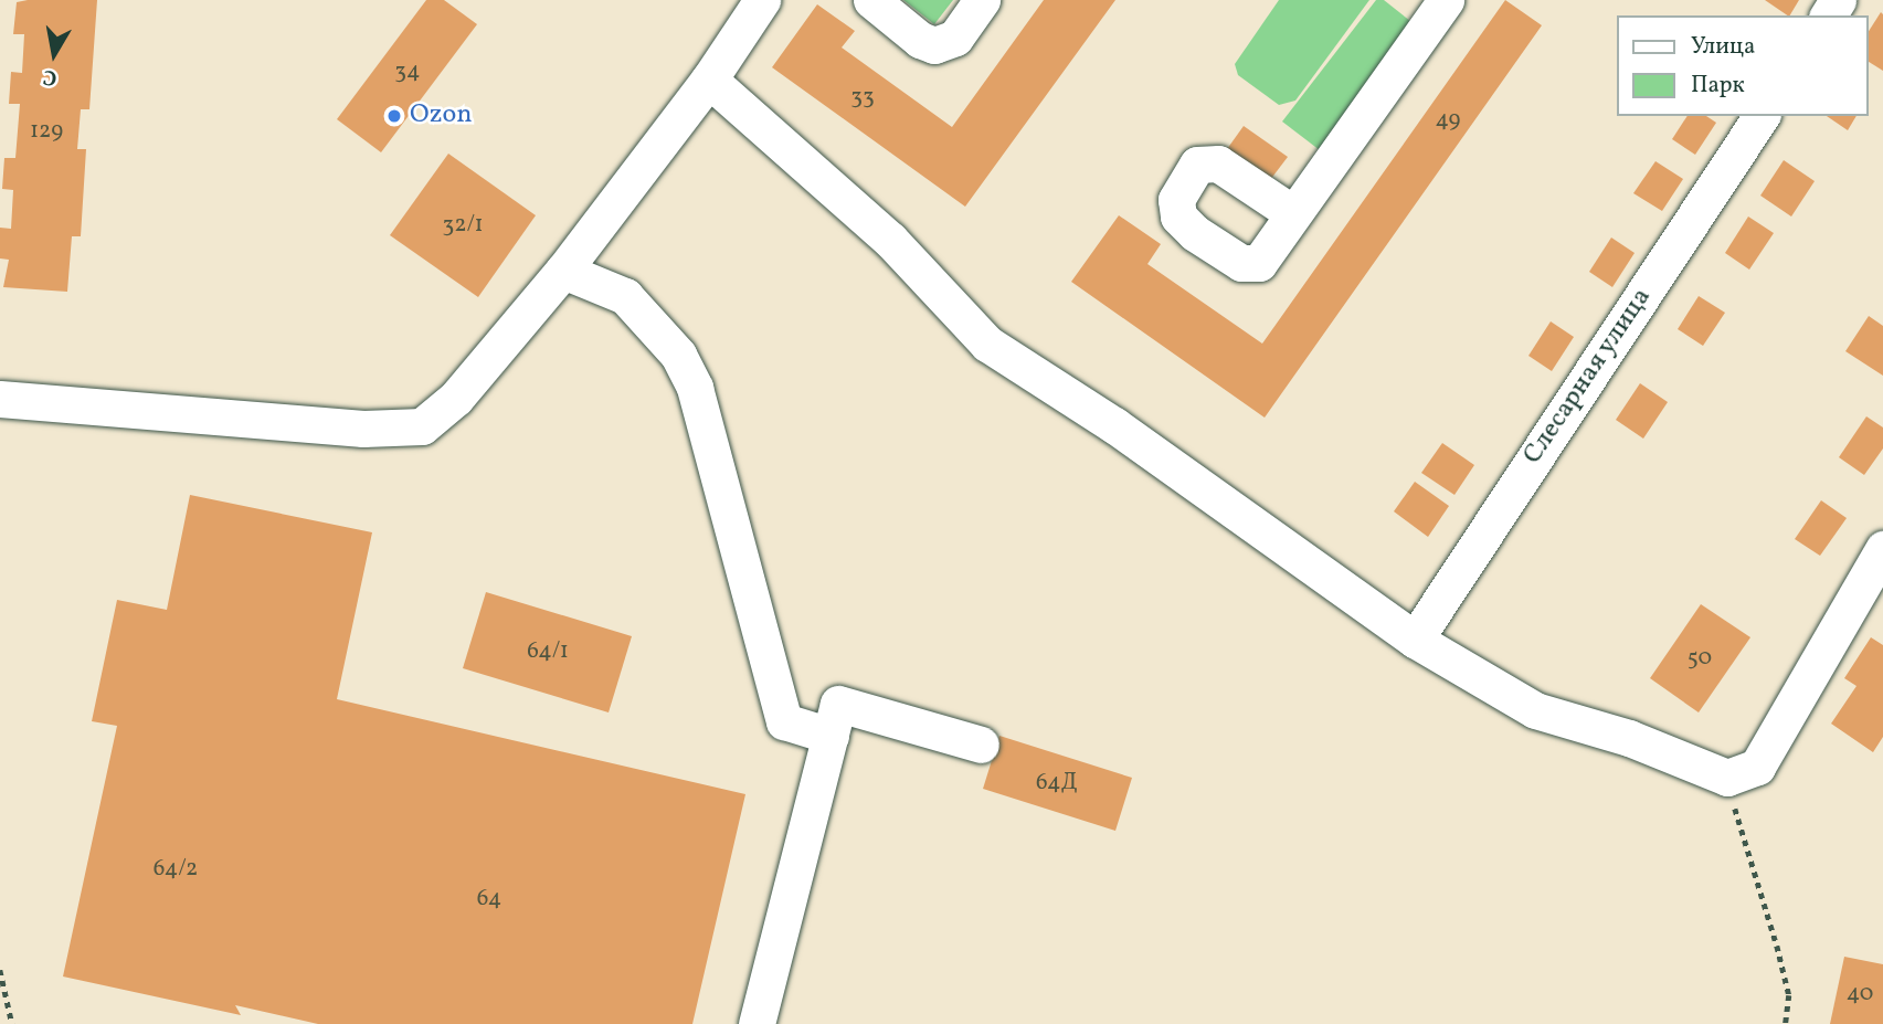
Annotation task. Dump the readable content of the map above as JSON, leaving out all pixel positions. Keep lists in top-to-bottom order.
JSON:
{
  "streets": {
    "street": ["Слесарная улица"]
  },
  "places": ["Ozon"],
  "house_numbers": [
    "34",
    "33",
    "49",
    "129",
    "32/1",
    "64/1",
    "50",
    "64Д",
    "64/2",
    "64",
    "40"
  ],
  "legend": ["Улица", "Парк"],
  "north": "bottom"
}
